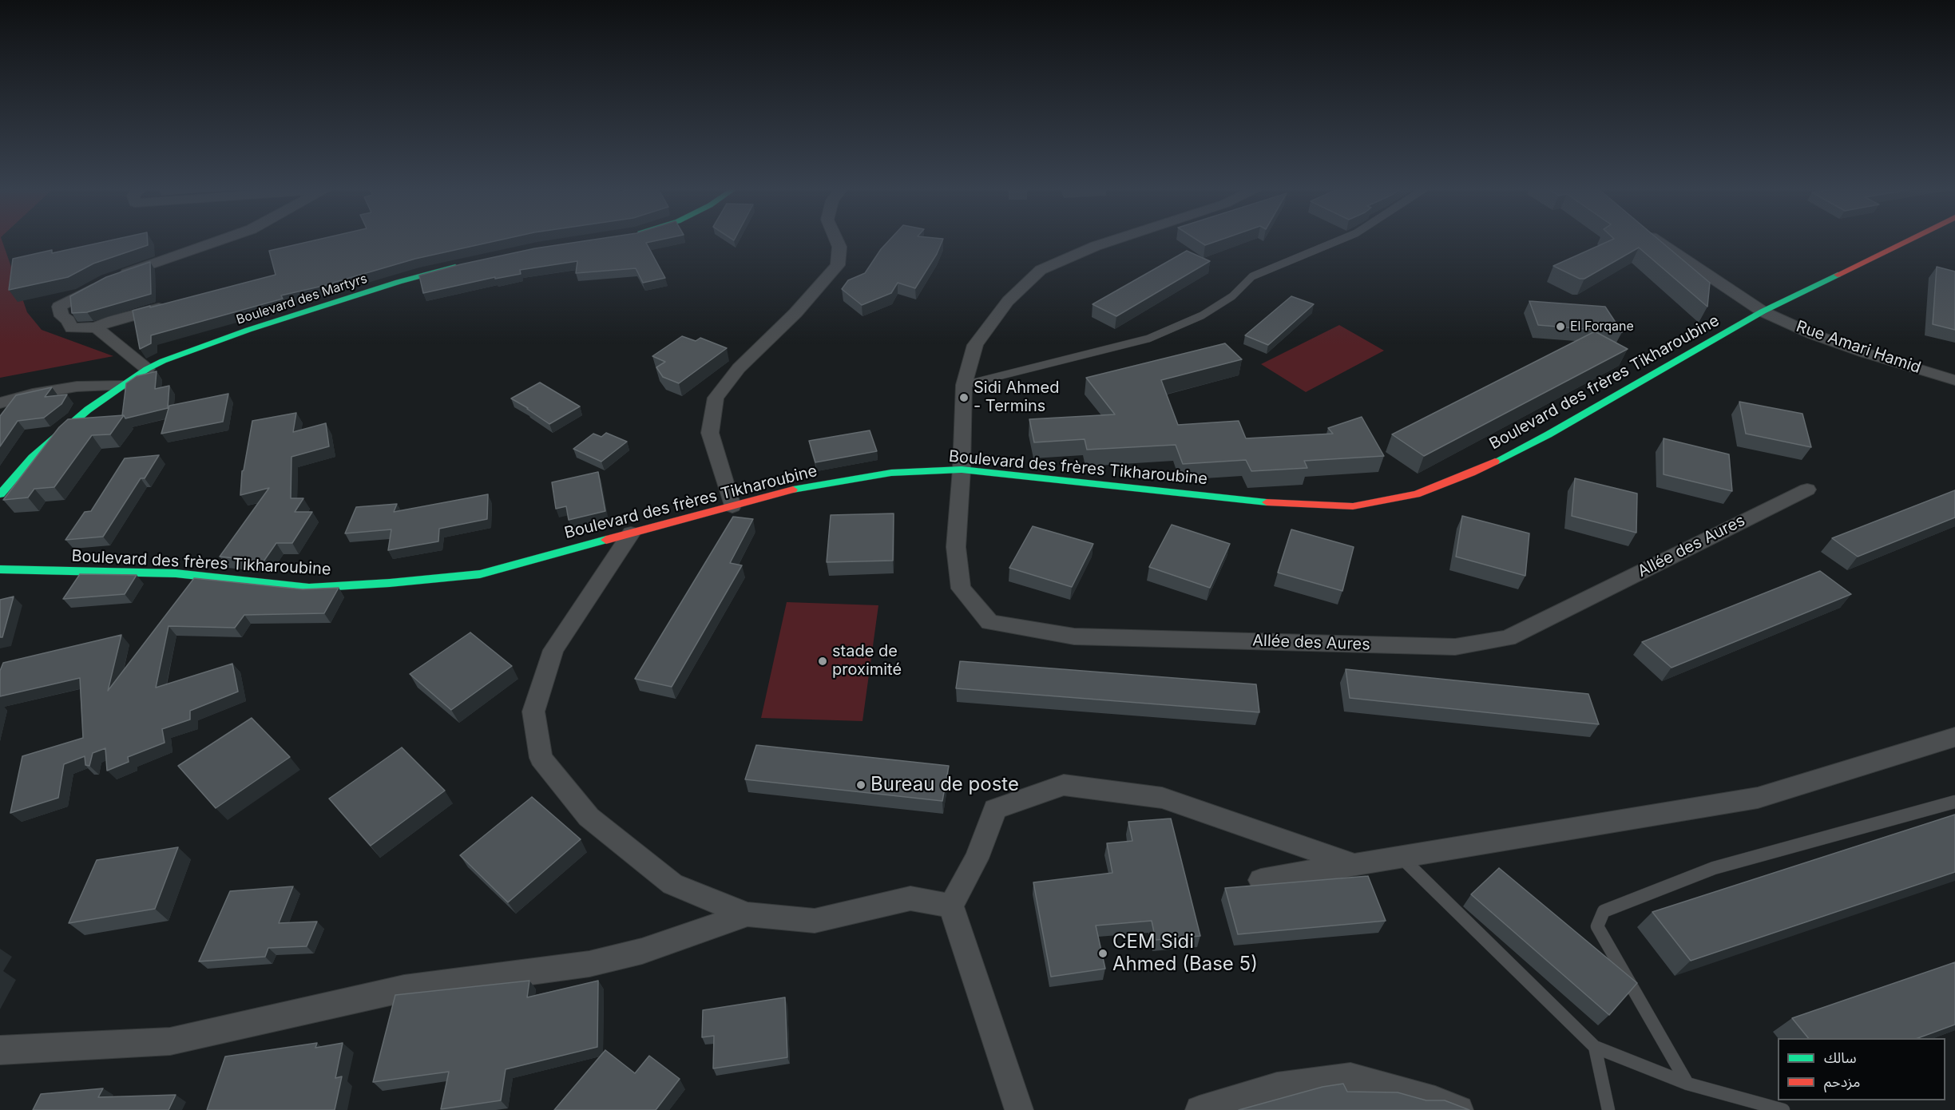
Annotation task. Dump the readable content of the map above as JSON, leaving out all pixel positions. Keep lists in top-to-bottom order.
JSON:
{
  "streets": {
    "street": [
      "Boulevard des Martyrs",
      "Rue Amari Hamid",
      "Boulevard des frères Tikharoubine",
      "Allée des Aures"
    ]
  },
  "crossings": [
    ["Rue Amari Hamid", "Boulevard des frères Tikharoubine"],
    ["Boulevard des frères Tikharoubine", "Allée des Aures"]
  ],
  "places": [
    "El Forqane",
    "Sidi Ahmed - Termins",
    "stade de proximité",
    "Bureau de poste",
    "CEM Sidi Ahmed (Base 5)"
  ],
  "legend": ["سالك", "مزدحم"]
}
